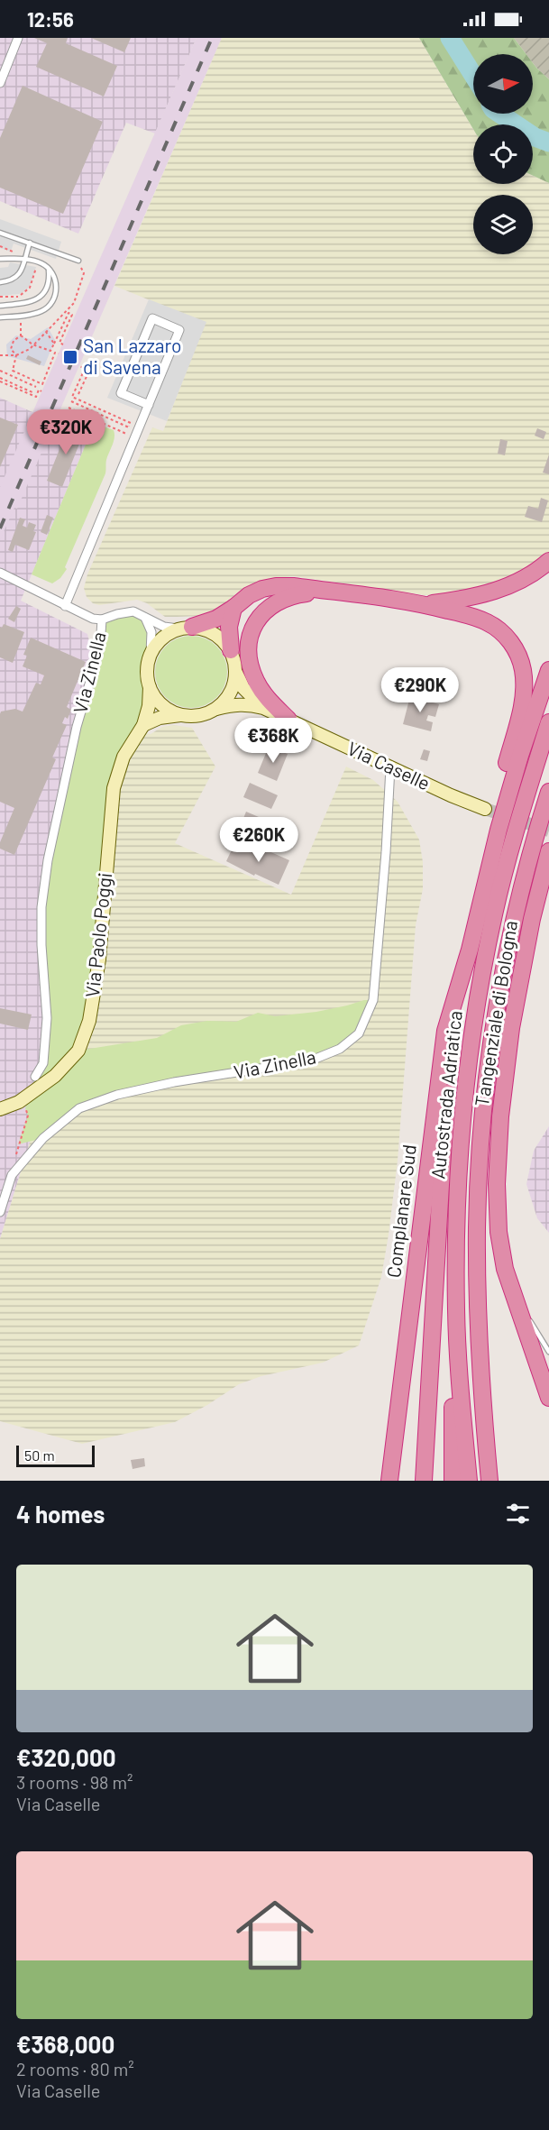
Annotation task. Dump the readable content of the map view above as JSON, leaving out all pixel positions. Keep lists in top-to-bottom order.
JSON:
{
  "streets": {
    "highway": ["Tangenziale di Bologna", "Autostrada Adriatica", "Complanare Sud"],
    "main road": ["Via Caselle", "Via Paolo Poggi"],
    "street": ["Via Zinella"]
  },
  "crossings": [
    ["Via Zinella", "Via Caselle"],
    ["Via Caselle", "Via Paolo Poggi"],
    ["Tangenziale di Bologna", "Complanare Sud"]
  ],
  "places": {
    "transit": ["San Lazzaro di Savena"]
  },
  "scale_bar": "50 m",
  "north": "right",
  "page": {
    "status": "12:56",
    "price": [
      "€320K",
      "€290K",
      "€368K",
      "€260K"
    ],
    "scale": "50 m",
    "heading": "4 homes",
    "list": [
      {
        "name": "€320,000",
        "note": "3 rooms · 98 m² · Via Caselle"
      },
      {
        "name": "€368,000",
        "note": "2 rooms · 80 m² · Via Caselle"
      }
    ]
  }
}
